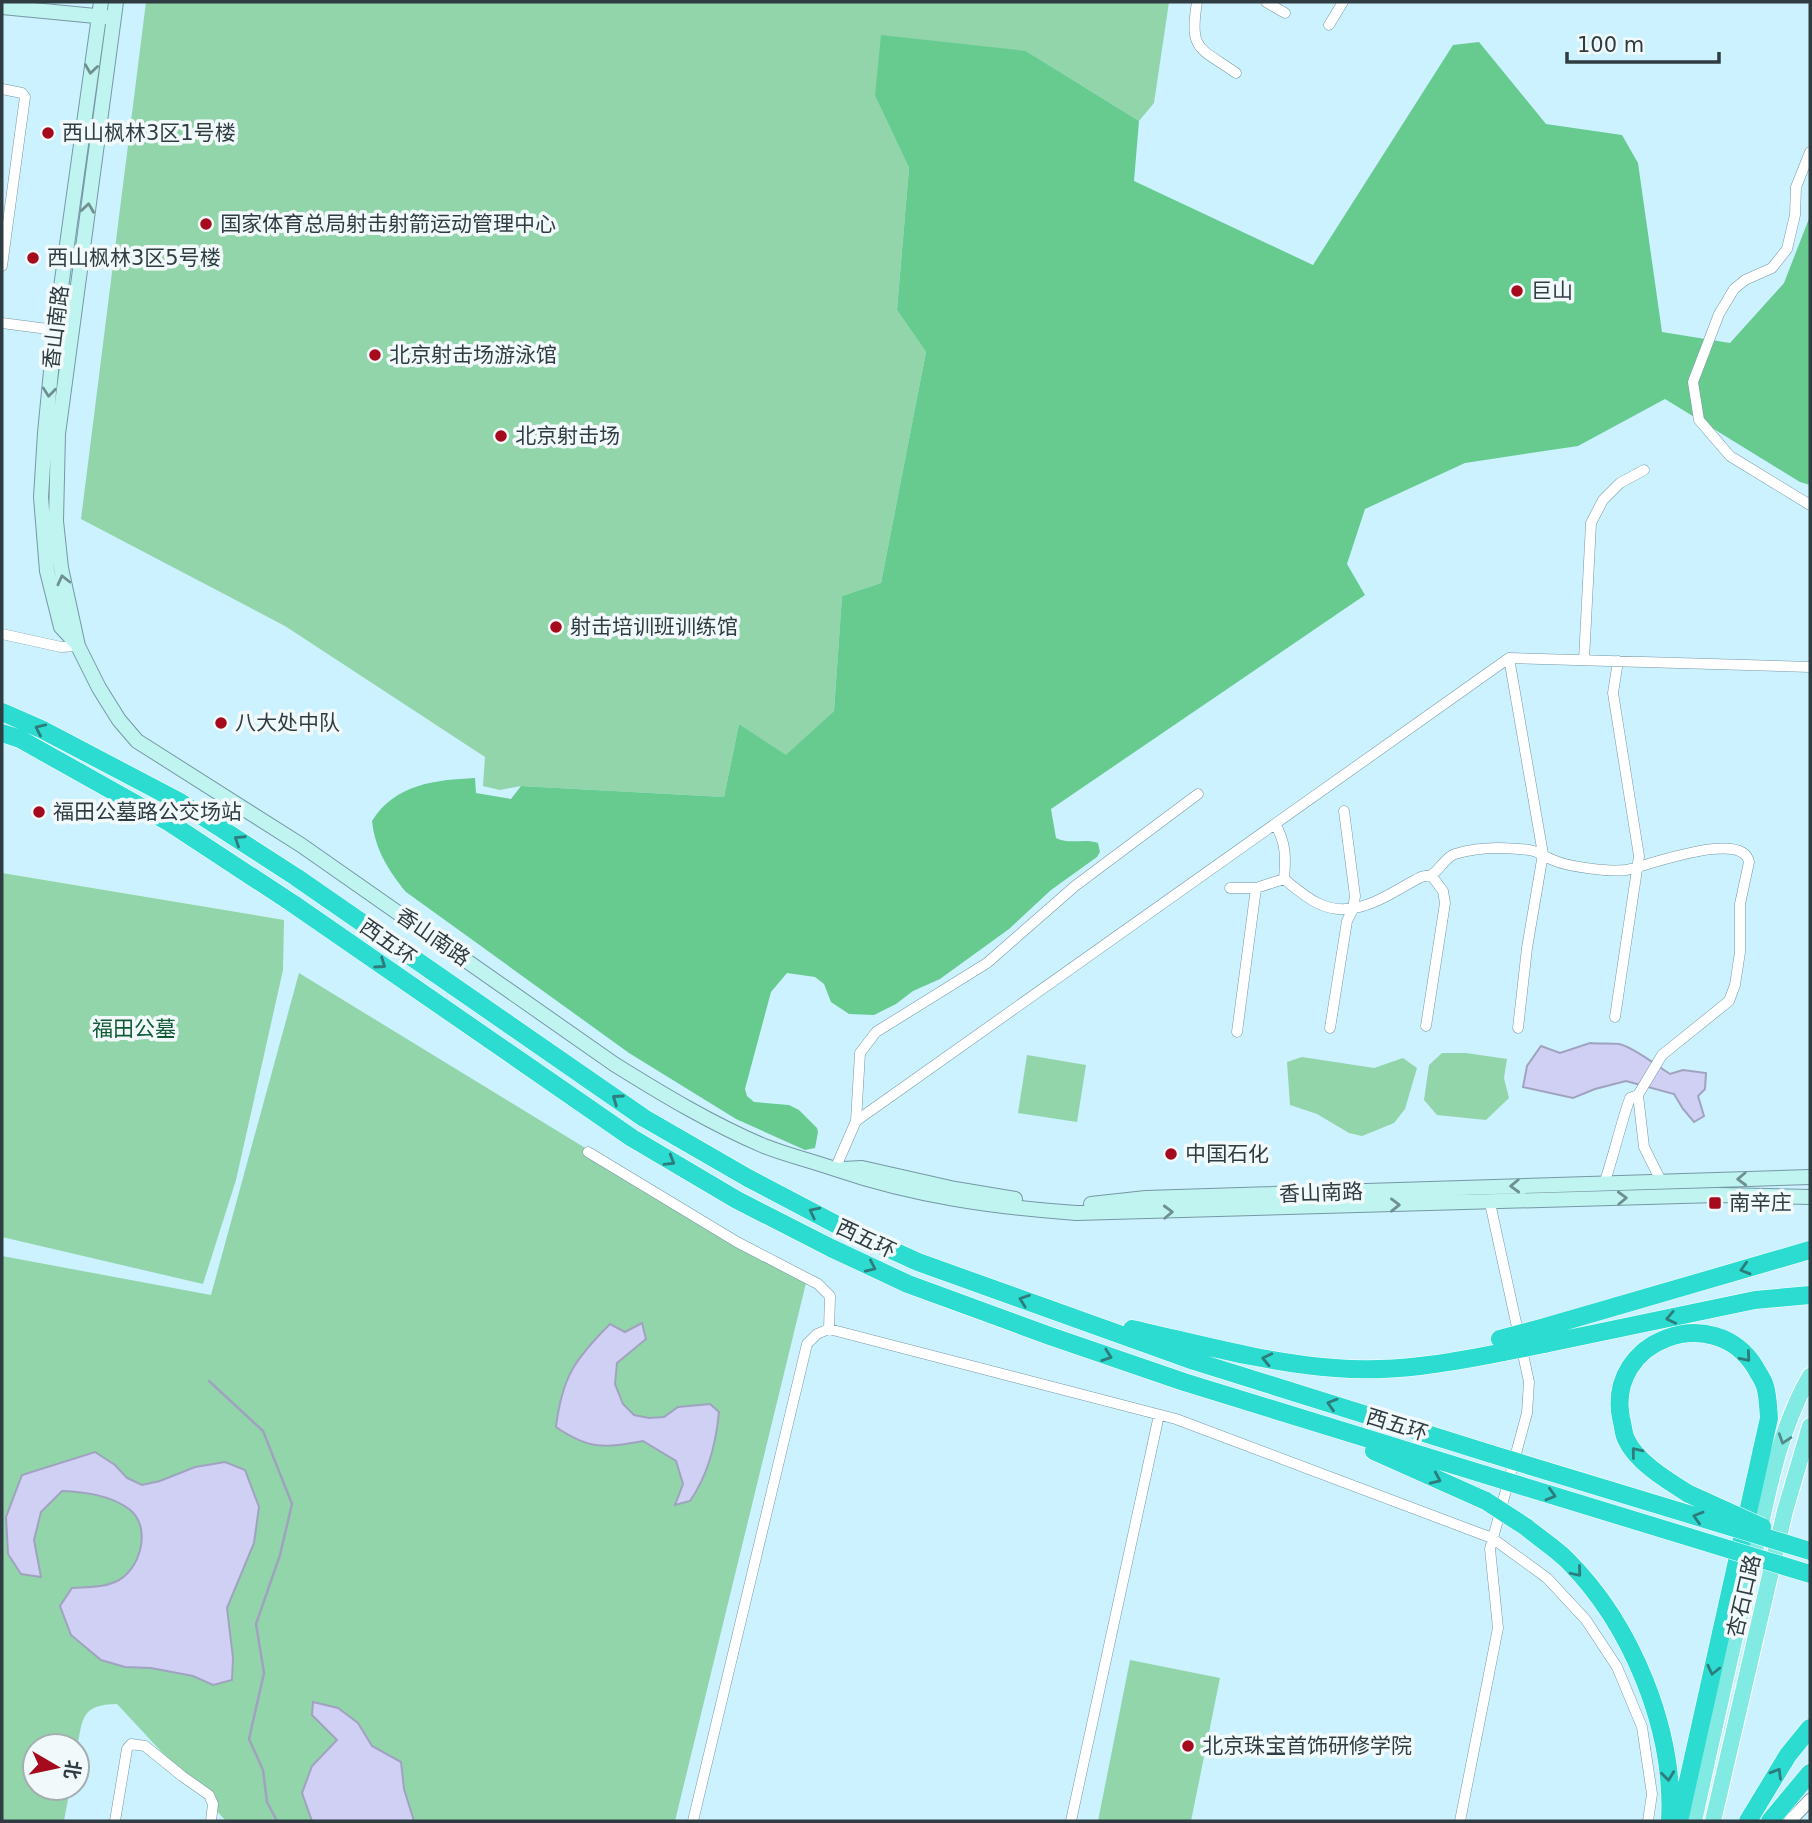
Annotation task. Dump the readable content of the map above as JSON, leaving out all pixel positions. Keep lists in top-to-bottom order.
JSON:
{
  "streets": {
    "highway": ["西五环"],
    "main road": ["香山南路", "杏石口路"]
  },
  "parks": ["福田公墓"],
  "places": {
    "other": [
      "西山枫林3区1号楼",
      "国家体育总局射击射箭运动管理中心",
      "西山枫林3区5号楼",
      "巨山",
      "北京射击场游泳馆",
      "北京射击场",
      "射击培训班训练馆",
      "八大处中队",
      "福田公墓路公交场站",
      "中国石化",
      "北京珠宝首饰研修学院"
    ],
    "transit": ["南辛庄"]
  },
  "scale_bar": "100 m",
  "north": "right"
}
